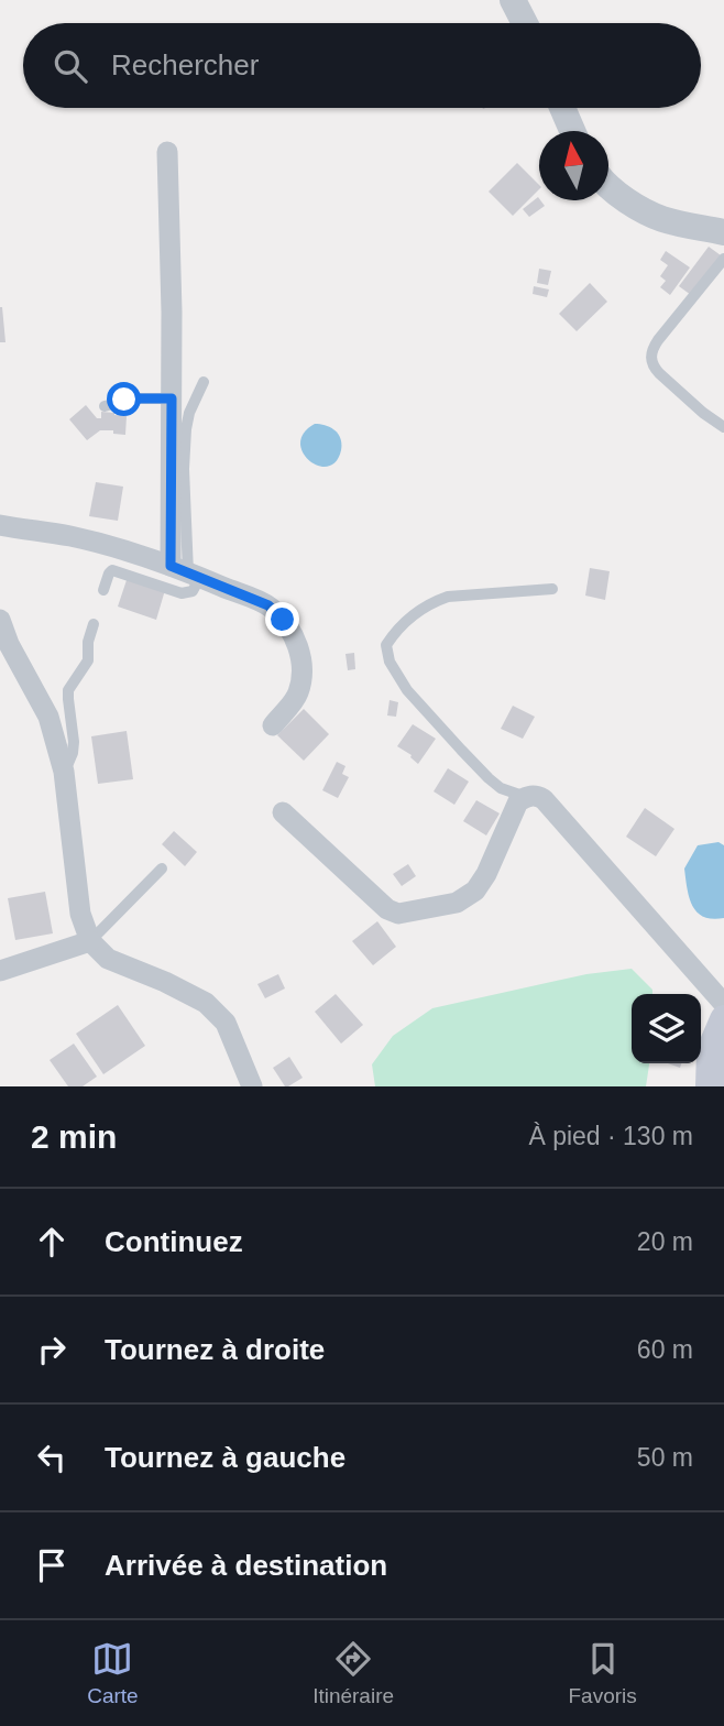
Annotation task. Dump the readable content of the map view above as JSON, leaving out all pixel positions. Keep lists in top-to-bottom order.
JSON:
{
  "north": "top",
  "page": {
    "search": "Rechercher",
    "heading": ["2 min", "À pied · 130 m"],
    "list": [
      ["Continuez", "20 m"],
      ["Tournez à droite", "60 m"],
      ["Tournez à gauche", "50 m"],
      "Arrivée à destination"
    ],
    "nav": ["Carte", "Itinéraire", "Favoris"]
  }
}
